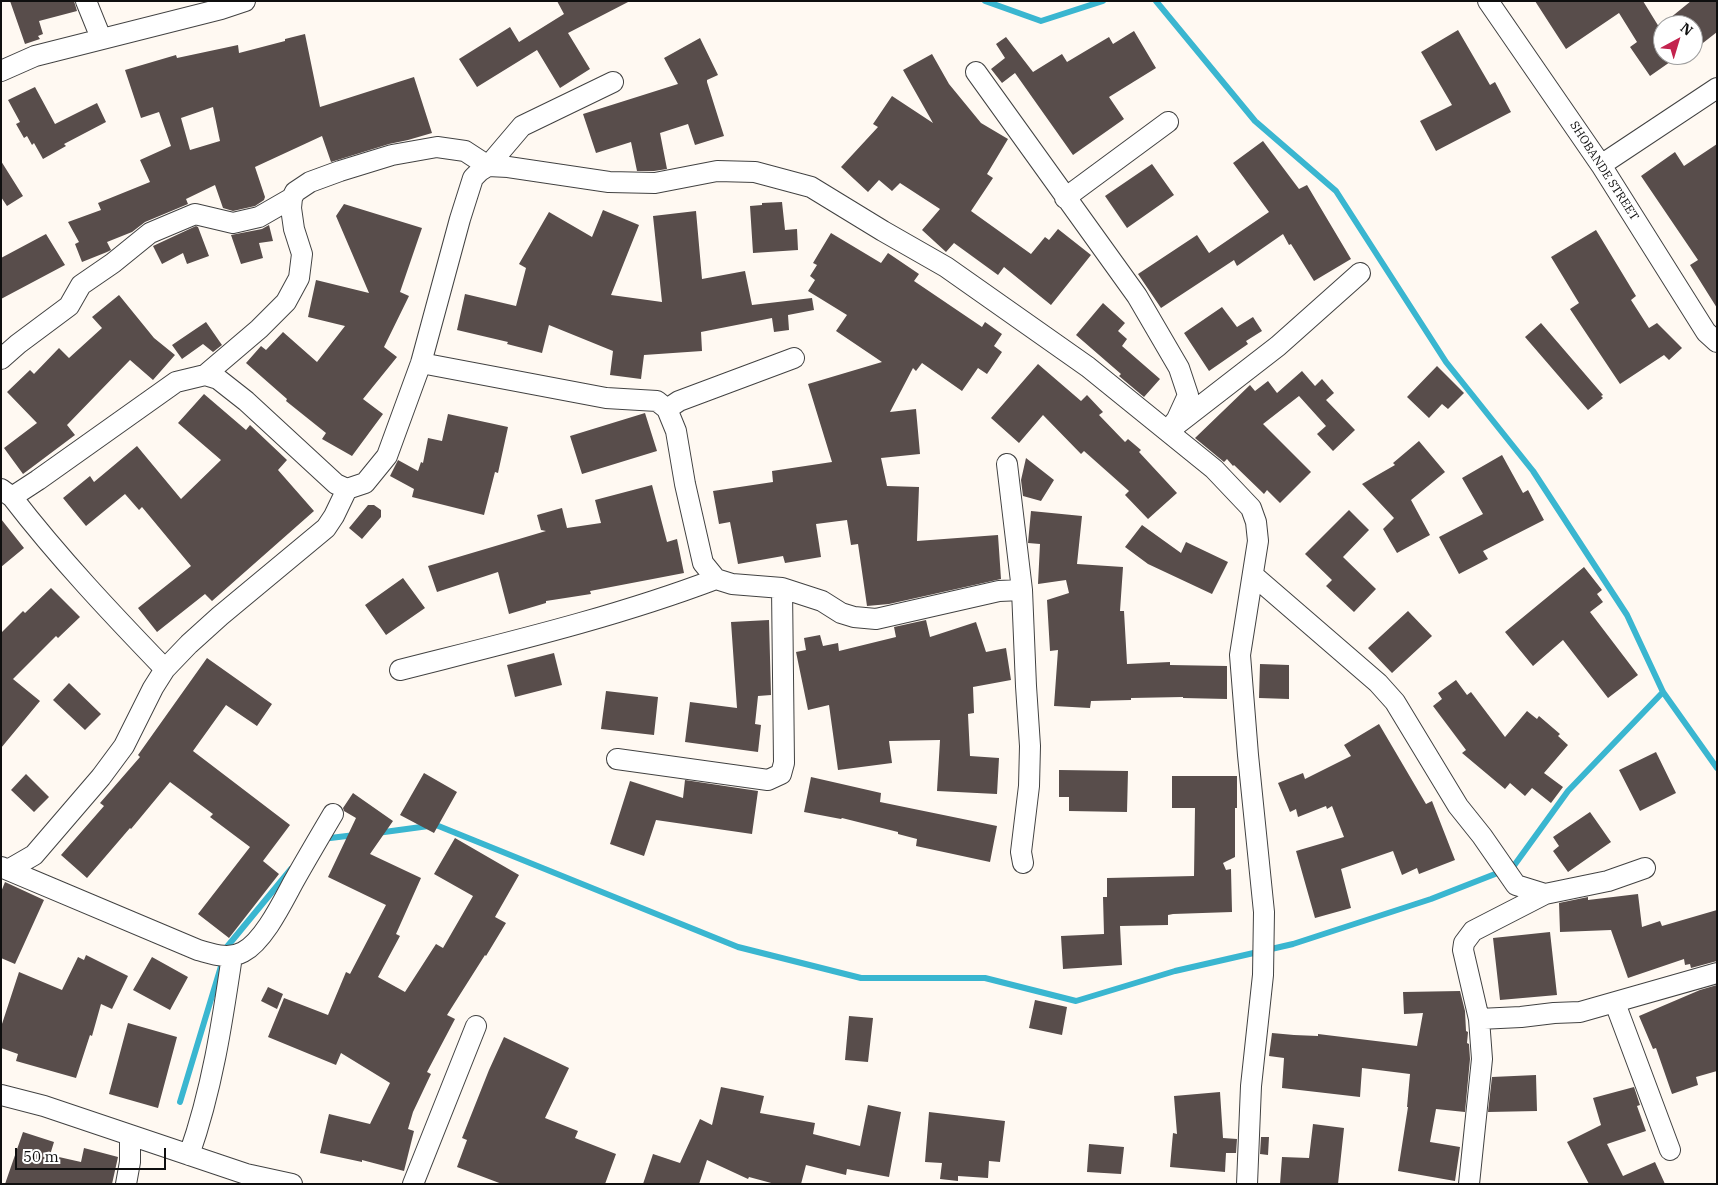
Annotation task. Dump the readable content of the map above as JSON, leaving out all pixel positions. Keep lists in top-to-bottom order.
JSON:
{
  "streets": {
    "street": ["SHOBANDE STREET"]
  },
  "scale_bar": "50 m",
  "north": "top right"
}
